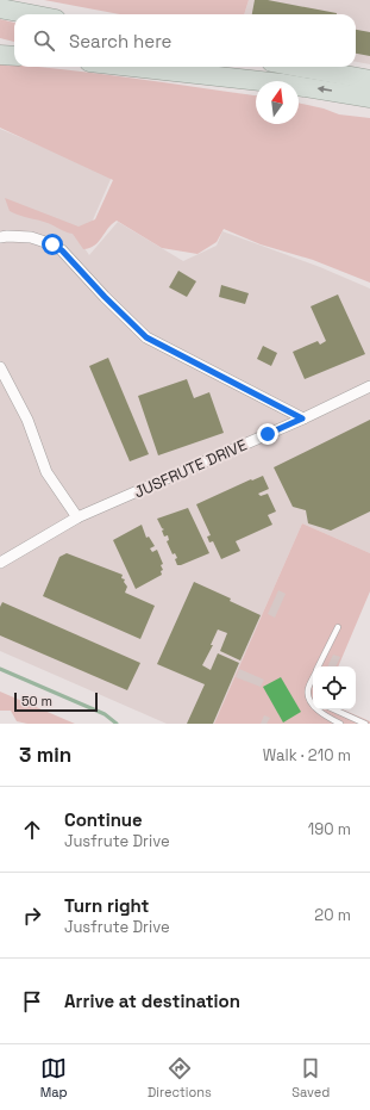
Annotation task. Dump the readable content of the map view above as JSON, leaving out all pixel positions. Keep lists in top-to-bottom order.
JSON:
{
  "streets": {
    "street": ["JUSFRUTE DRIVE"]
  },
  "scale_bar": "50 m",
  "north": "top",
  "page": {
    "search": "Search here",
    "scale": "50 m",
    "heading": ["3 min", "Walk · 210 m"],
    "list": [
      ["Continue", "Jusfrute Drive", "190 m"],
      ["Turn right", "Jusfrute Drive", "20 m"],
      "Arrive at destination"
    ],
    "nav": ["Map", "Directions", "Saved"]
  }
}
